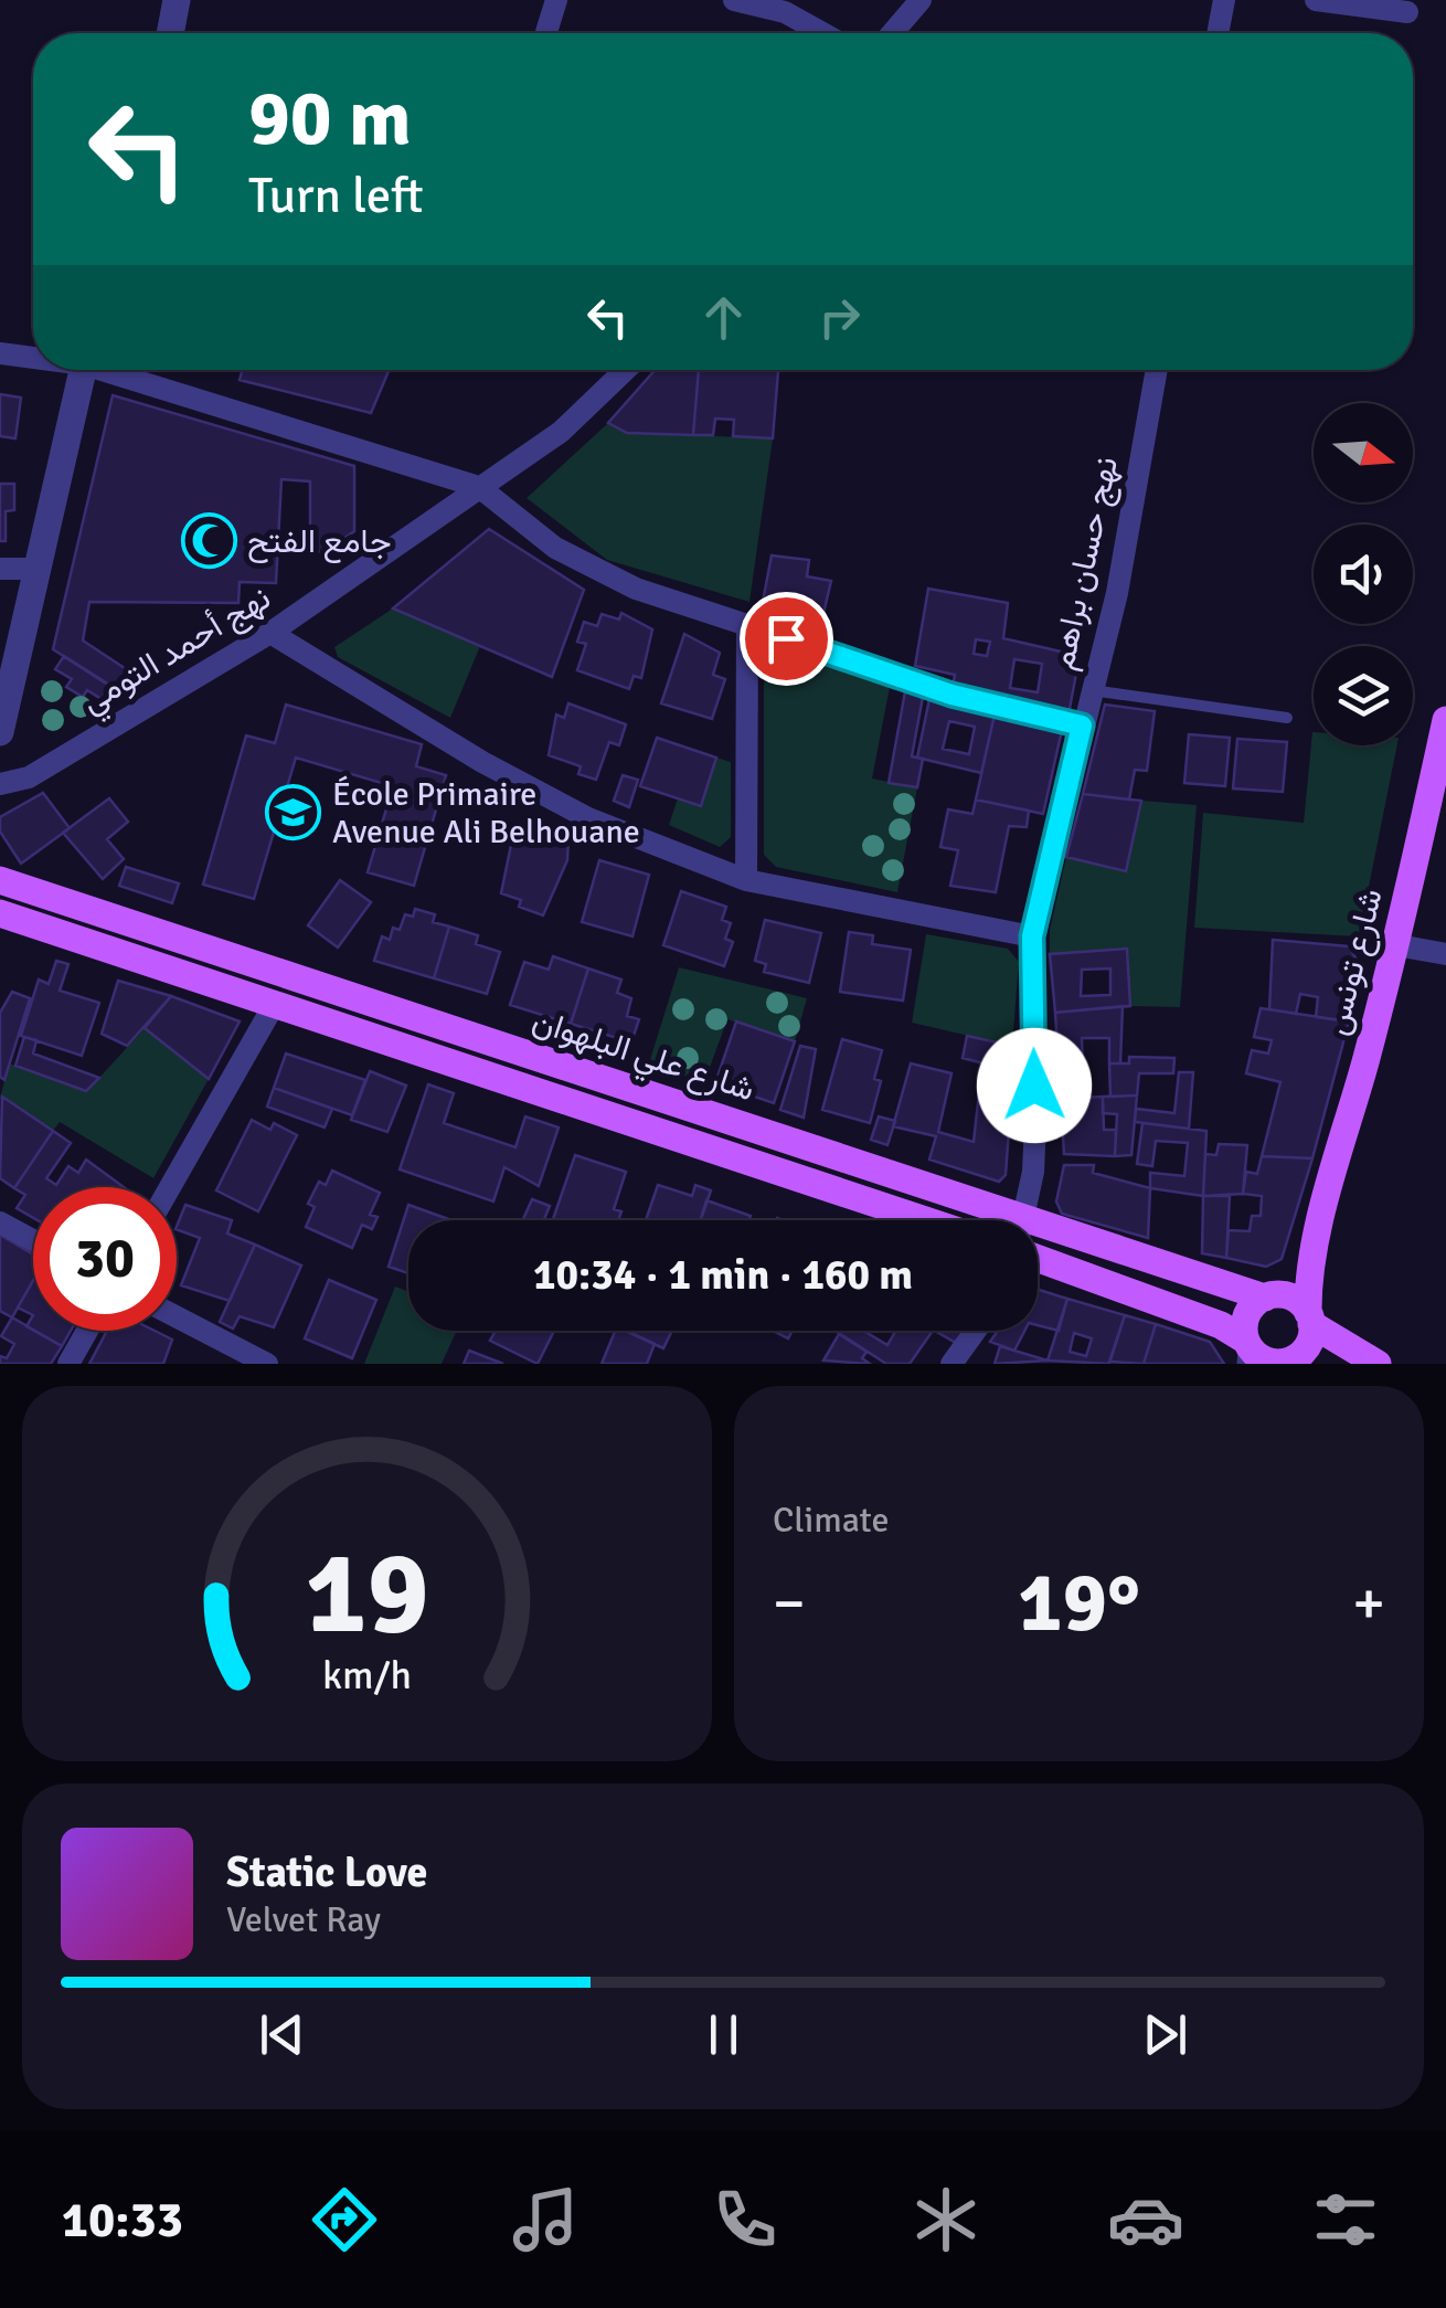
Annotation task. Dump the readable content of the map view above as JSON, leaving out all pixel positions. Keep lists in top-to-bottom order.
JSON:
{
  "streets": {
    "main road": ["شارع تونس", "شارع علي البلهوان"],
    "street": ["نهج حسان براهم", "نهج أحمد التومي"]
  },
  "crossings": [
    ["شارع تونس", "شارع علي البلهوان"]
  ],
  "places": {
    "mosque": ["جامع الفتح"],
    "school or university": ["École Primaire Avenue Ali Belhouane"]
  },
  "north": "right",
  "page": {
    "turn": ["90 m", "Turn left"],
    "limit": "30",
    "trip": "10:34 · 1 min · 160 m",
    "tile": "Climate",
    "heat": ["−", "19°", "+"],
    "song": ["Static Love", "Velvet Ray"],
    "tabs": "10:33",
    "gauge": ["19", "km/h"]
  }
}
